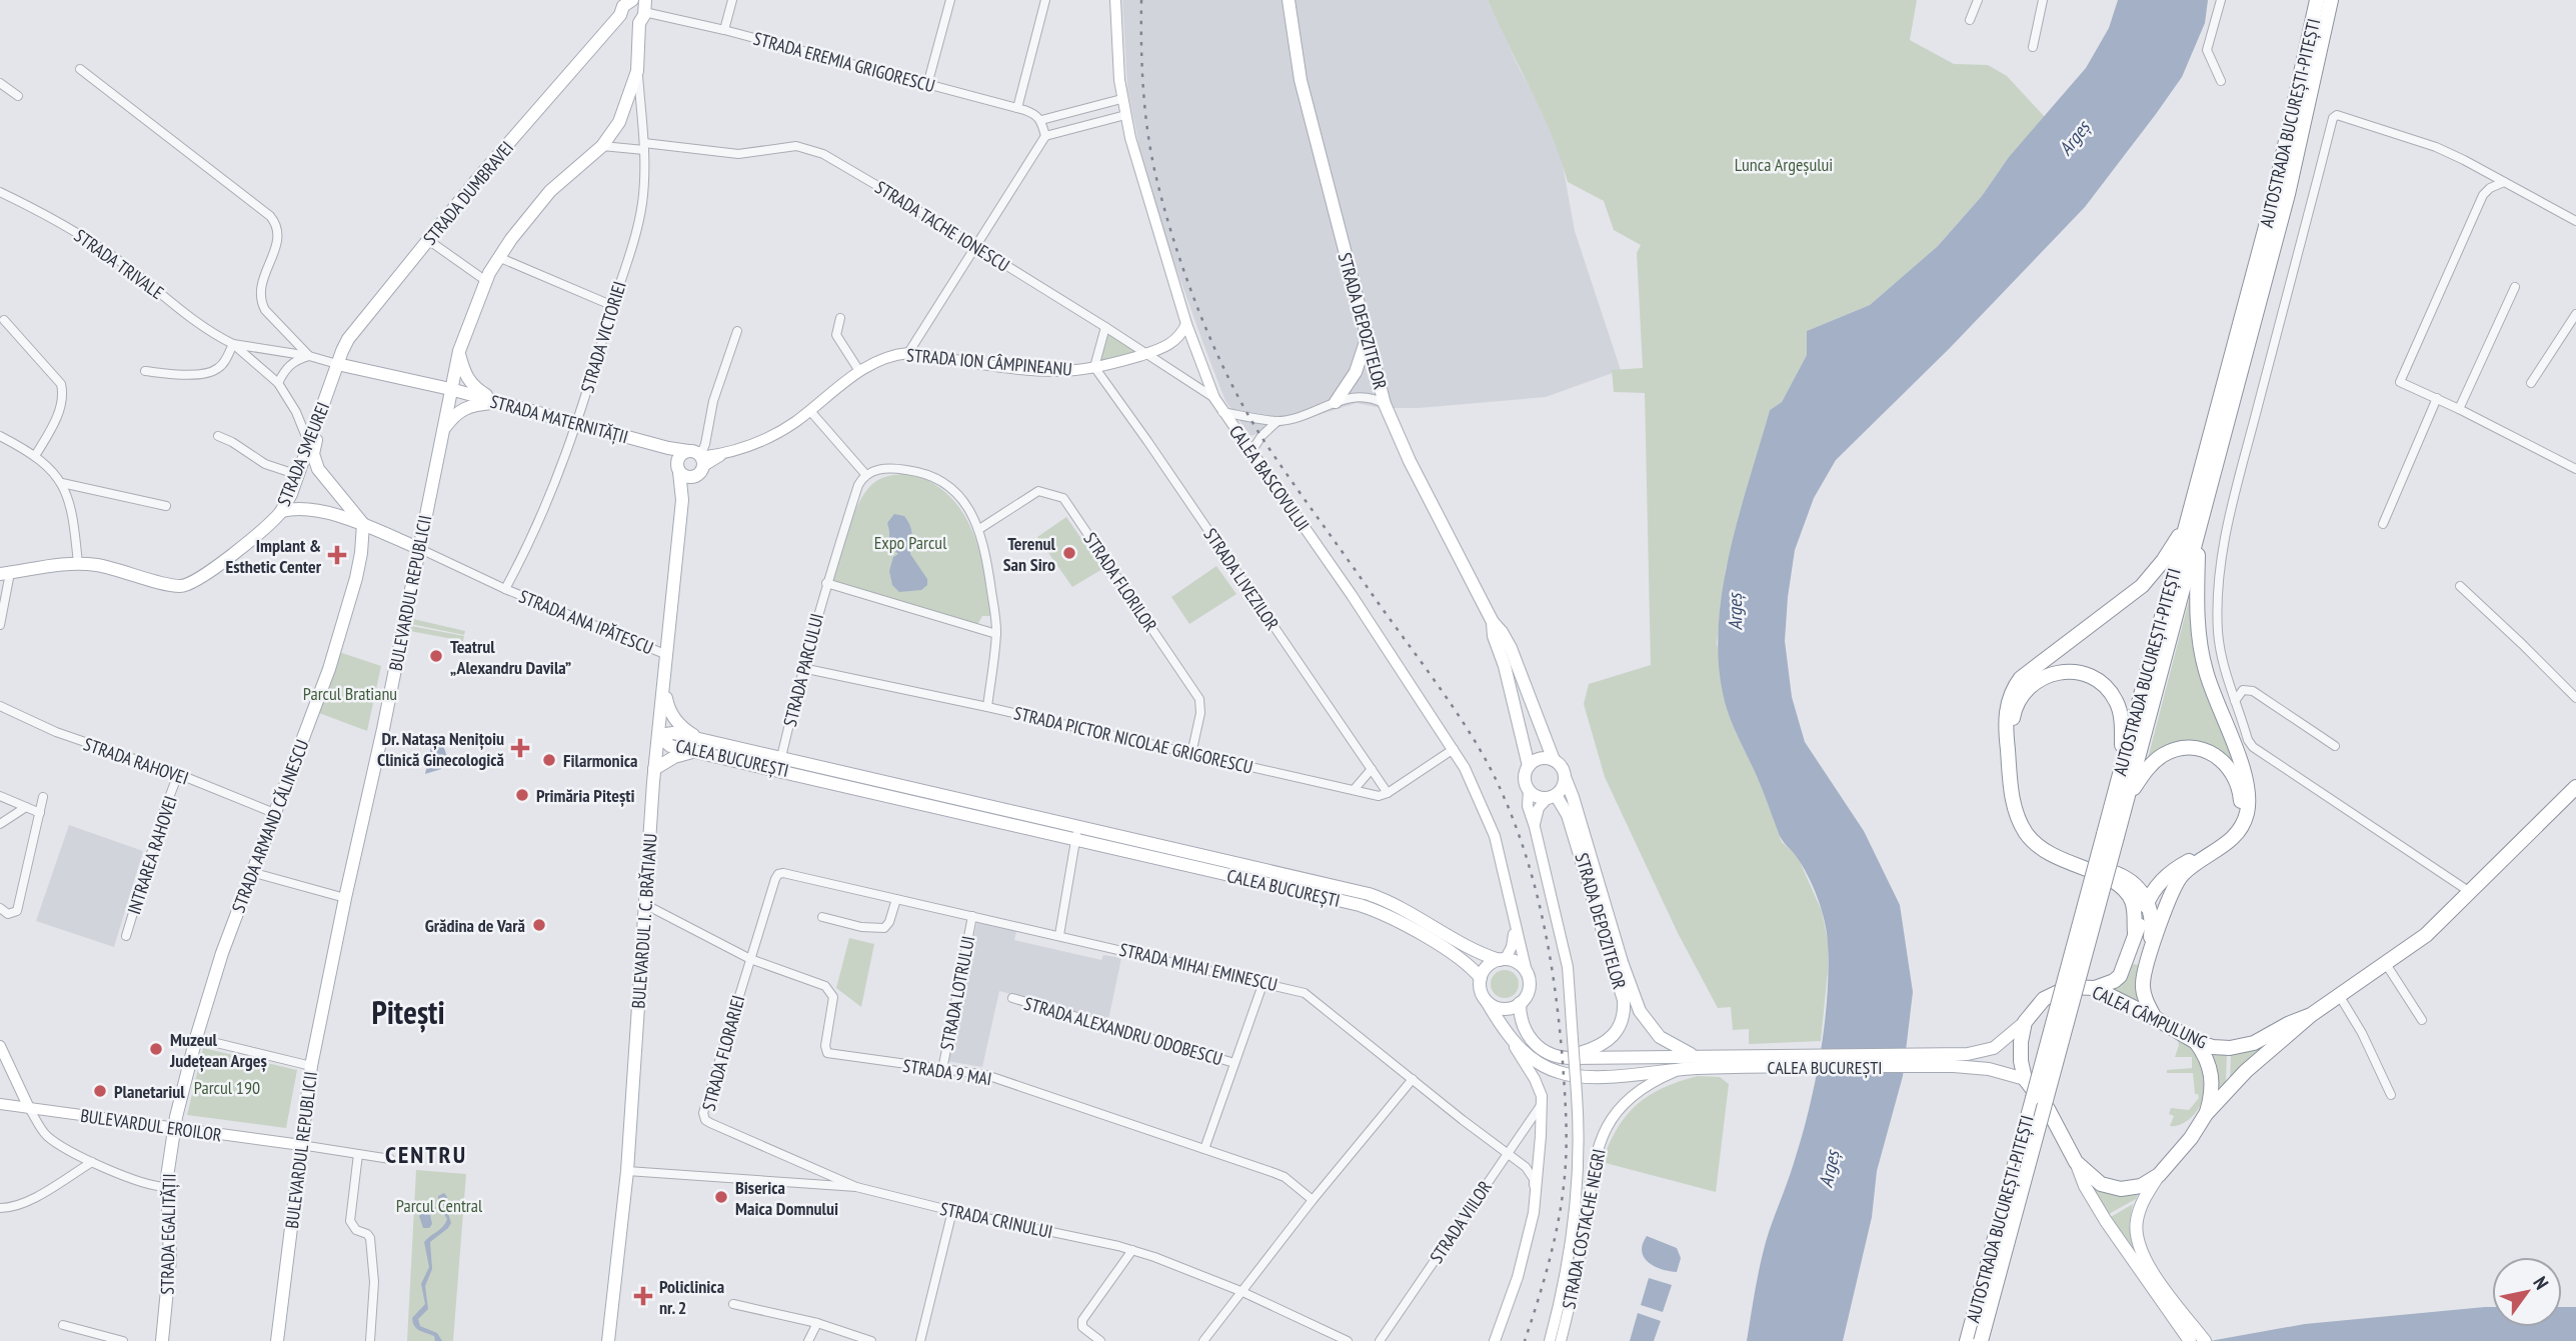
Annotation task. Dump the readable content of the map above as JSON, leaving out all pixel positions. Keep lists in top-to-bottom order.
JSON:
{
  "streets": {
    "highway": ["AUTOSTRADA BUCUREȘTI-PITEȘTI", "CALEA CÂMPULUNG"],
    "main road": [
      "STRADA DUMBRAVEI",
      "STRADA DEPOZITELOR",
      "STRADA MATERNITĂȚII",
      "STRADA SMEUREI",
      "BULEVARDUL REPUBLICII",
      "CALEA BUCUREȘTI",
      "STRADA ARMAND CĂLINESCU",
      "BULEVARDUL I. C. BRĂTIANU",
      "STRADA EGALITĂȚII"
    ],
    "street": [
      "STRADA EREMIA GRIGORESCU",
      "STRADA TACHE IONESCU",
      "STRADA TRIVALE",
      "STRADA VICTORIEI",
      "STRADA ION CÂMPINEANU",
      "CALEA BASCOVULUI",
      "STRADA LIVEZILOR",
      "STRADA FLORILOR",
      "STRADA ANA IPĂTESCU",
      "STRADA PARCULUI",
      "STRADA PICTOR NICOLAE GRIGORESCU",
      "STRADA RAHOVEI",
      "INTRAREA RAHOVEI",
      "STRADA MIHAI EMINESCU",
      "STRADA LOTRULUI",
      "STRADA ALEXANDRU ODOBESCU",
      "STRADA FLORARIEI",
      "STRADA 9 MAI",
      "BULEVARDUL EROILOR",
      "STRADA CRINULUI",
      "STRADA VIILOR",
      "STRADA COSTACHE NEGRI"
    ]
  },
  "crossings": [
    ["STRADA EREMIA GRIGORESCU", "BULEVARDUL REPUBLICII"],
    ["STRADA DUMBRAVEI", "STRADA TRIVALE"],
    ["STRADA DUMBRAVEI", "STRADA MATERNITĂȚII"],
    ["STRADA DUMBRAVEI", "STRADA SMEUREI"],
    ["STRADA TACHE IONESCU", "STRADA VICTORIEI"],
    ["STRADA TACHE IONESCU", "STRADA ION CÂMPINEANU"],
    ["STRADA TACHE IONESCU", "CALEA BASCOVULUI"],
    ["STRADA TACHE IONESCU", "BULEVARDUL REPUBLICII"],
    ["STRADA TRIVALE", "STRADA MATERNITĂȚII"],
    ["STRADA TRIVALE", "STRADA SMEUREI"],
    ["STRADA DEPOZITELOR", "CALEA BUCUREȘTI"],
    ["STRADA VICTORIEI", "STRADA MATERNITĂȚII"],
    ["STRADA VICTORIEI", "BULEVARDUL REPUBLICII"],
    ["STRADA VICTORIEI", "STRADA ANA IPĂTESCU"],
    ["STRADA ION CÂMPINEANU", "STRADA MATERNITĂȚII"],
    ["STRADA ION CÂMPINEANU", "CALEA BASCOVULUI"],
    ["STRADA ION CÂMPINEANU", "STRADA LIVEZILOR"],
    ["STRADA ION CÂMPINEANU", "BULEVARDUL I. C. BRĂTIANU"],
    ["STRADA MATERNITĂȚII", "BULEVARDUL REPUBLICII"],
    ["STRADA MATERNITĂȚII", "BULEVARDUL I. C. BRĂTIANU"],
    ["CALEA BASCOVULUI", "CALEA BUCUREȘTI"],
    ["STRADA LIVEZILOR", "STRADA PICTOR NICOLAE GRIGORESCU"],
    ["STRADA FLORILOR", "STRADA PICTOR NICOLAE GRIGORESCU"],
    ["BULEVARDUL REPUBLICII", "STRADA ANA IPĂTESCU"],
    ["BULEVARDUL REPUBLICII", "BULEVARDUL EROILOR"],
    ["STRADA ANA IPĂTESCU", "BULEVARDUL I. C. BRĂTIANU"],
    ["STRADA PARCULUI", "STRADA PICTOR NICOLAE GRIGORESCU"],
    ["STRADA PARCULUI", "CALEA BUCUREȘTI"],
    ["CALEA BUCUREȘTI", "BULEVARDUL I. C. BRĂTIANU"],
    ["CALEA BUCUREȘTI", "CALEA CÂMPULUNG"],
    ["CALEA BUCUREȘTI", "STRADA COSTACHE NEGRI"],
    ["STRADA RAHOVEI", "STRADA ARMAND CĂLINESCU"],
    ["STRADA RAHOVEI", "INTRAREA RAHOVEI"],
    ["STRADA ARMAND CĂLINESCU", "BULEVARDUL EROILOR"],
    ["STRADA ARMAND CĂLINESCU", "STRADA EGALITĂȚII"],
    ["BULEVARDUL I. C. BRĂTIANU", "STRADA 9 MAI"],
    ["BULEVARDUL I. C. BRĂTIANU", "STRADA CRINULUI"],
    ["STRADA MIHAI EMINESCU", "STRADA LOTRULUI"],
    ["STRADA MIHAI EMINESCU", "STRADA FLORARIEI"],
    ["STRADA MIHAI EMINESCU", "STRADA VIILOR"],
    ["STRADA LOTRULUI", "STRADA 9 MAI"],
    ["STRADA FLORARIEI", "STRADA 9 MAI"],
    ["STRADA FLORARIEI", "STRADA CRINULUI"],
    ["BULEVARDUL EROILOR", "STRADA EGALITĂȚII"]
  ],
  "districts": ["Pitești", "CENTRU"],
  "water": ["Argeș"],
  "parks": [
    "Lunca Argeșului",
    "Expo Parcul",
    "Parcul Bratianu",
    "Parcul 190",
    "Parcul Central"
  ],
  "places": {
    "other": [
      "Terenul San Siro",
      "Teatrul „Alexandru Davila”",
      "Filarmonica",
      "Primăria Pitești",
      "Grădina de Vară",
      "Muzeul Județean Argeș",
      "Planetariul",
      "Biserica Maica Domnului"
    ],
    "health": ["Implant & Esthetic Center", "Dr. Natașa Nenițoiu Clinică Ginecologică", "Policlinica nr. 2"]
  },
  "north": "top right"
}
